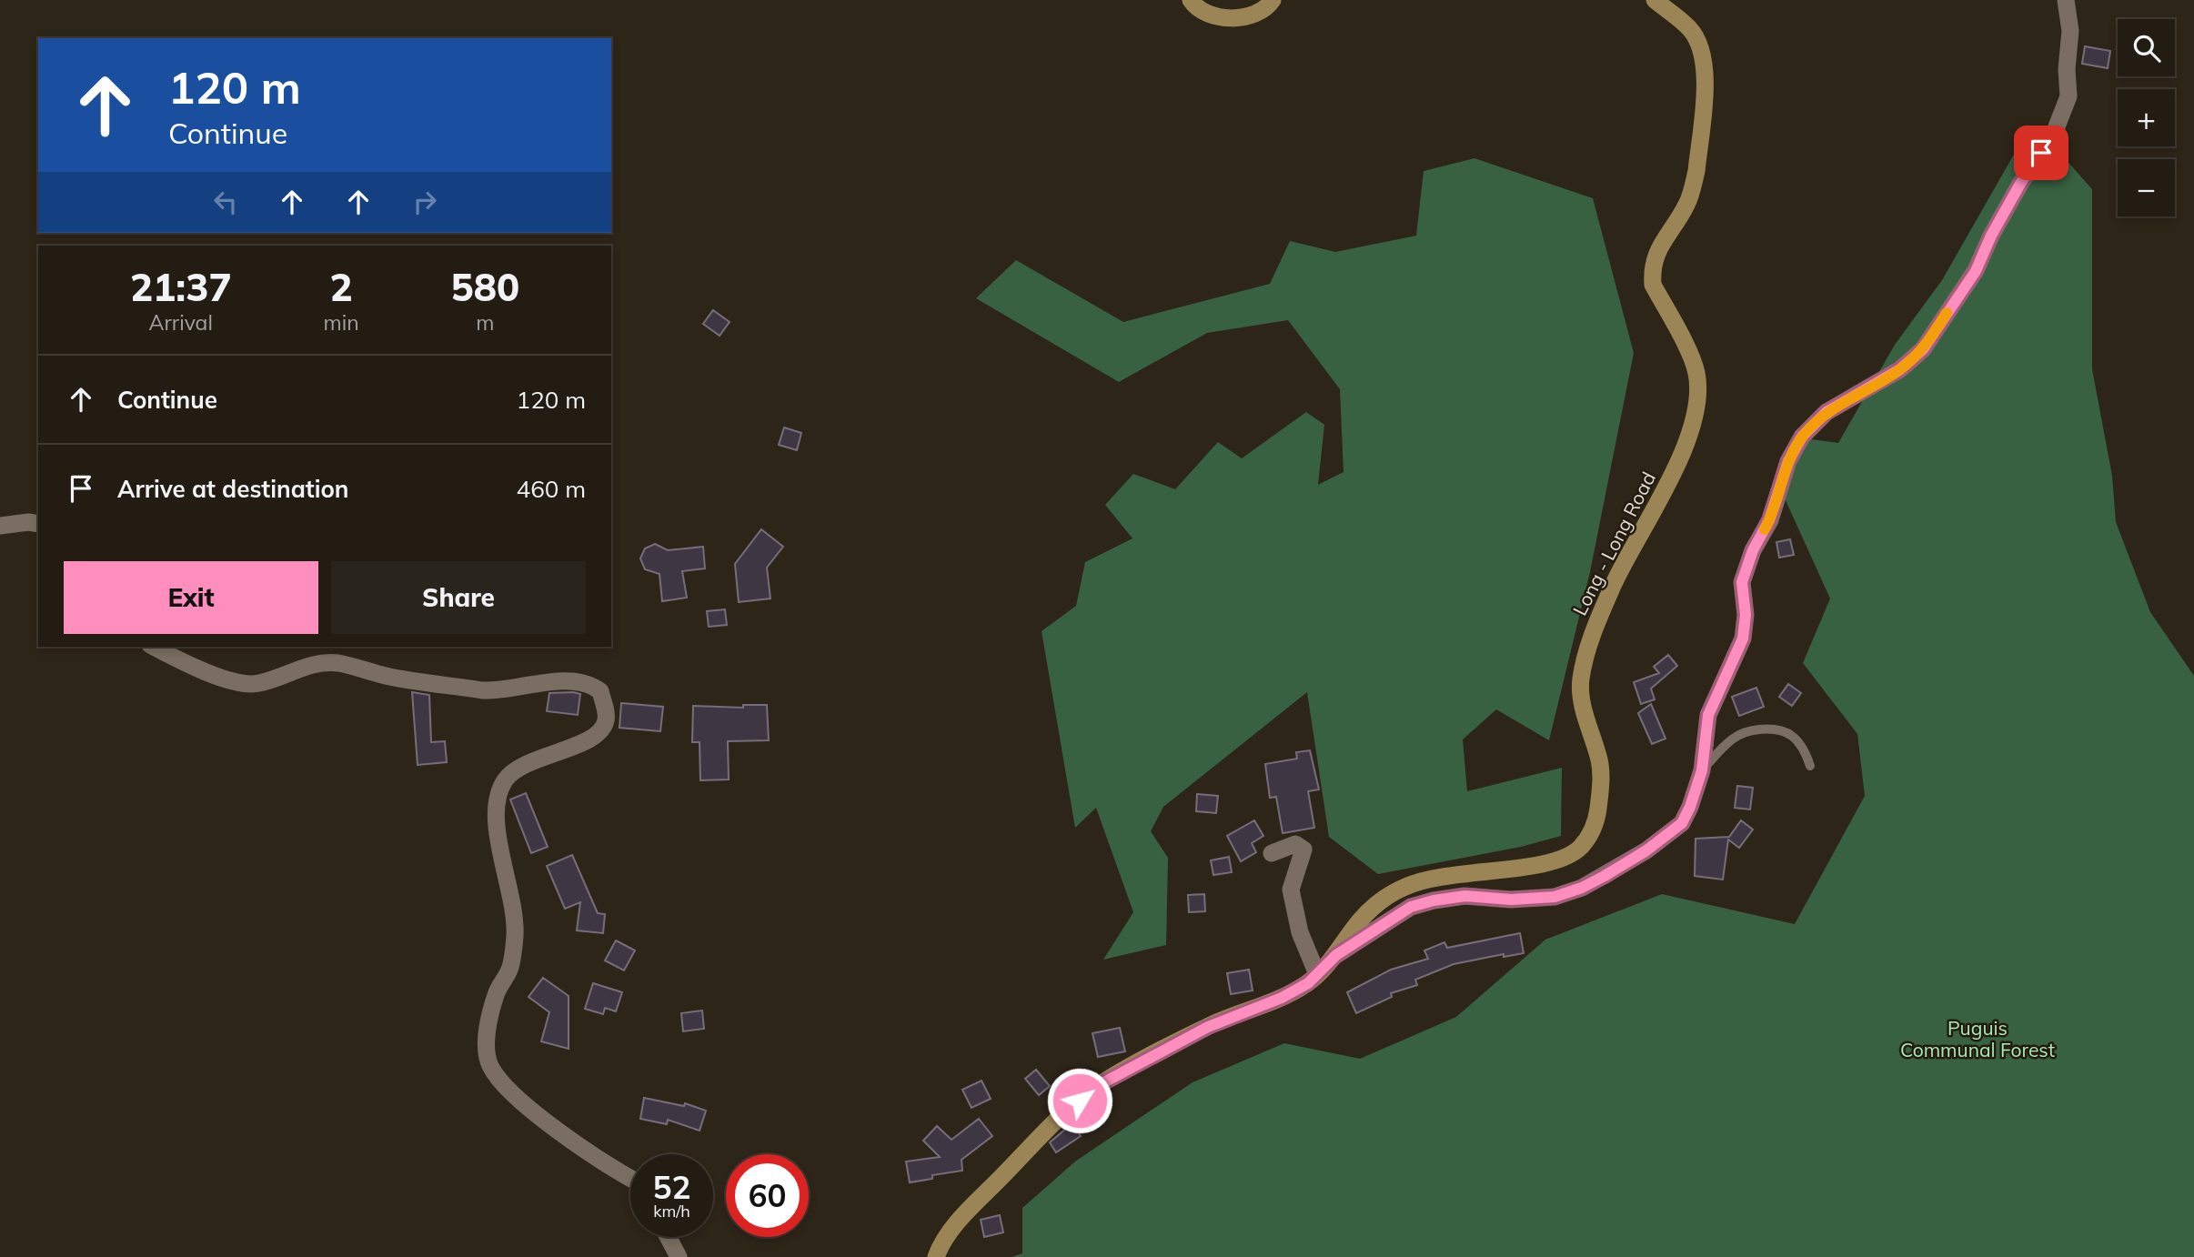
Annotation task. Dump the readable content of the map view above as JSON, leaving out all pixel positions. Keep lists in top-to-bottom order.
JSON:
{
  "streets": {
    "main road": ["Long - Long Road"]
  },
  "parks": ["Puguis Communal Forest"],
  "page": {
    "map_buttons": ["+", "−"],
    "turn": ["120 m", "Continue"],
    "eta": [
      "21:37",
      "Arrival",
      "2",
      "min",
      "580",
      "m"
    ],
    "list": [
      {
        "name": "Continue",
        "value": "120 m"
      },
      {
        "name": "Arrive at destination",
        "value": "460 m"
      }
    ],
    "buttons": ["Exit", "Share"],
    "speed": "52 km/h",
    "limit": "60"
  }
}
